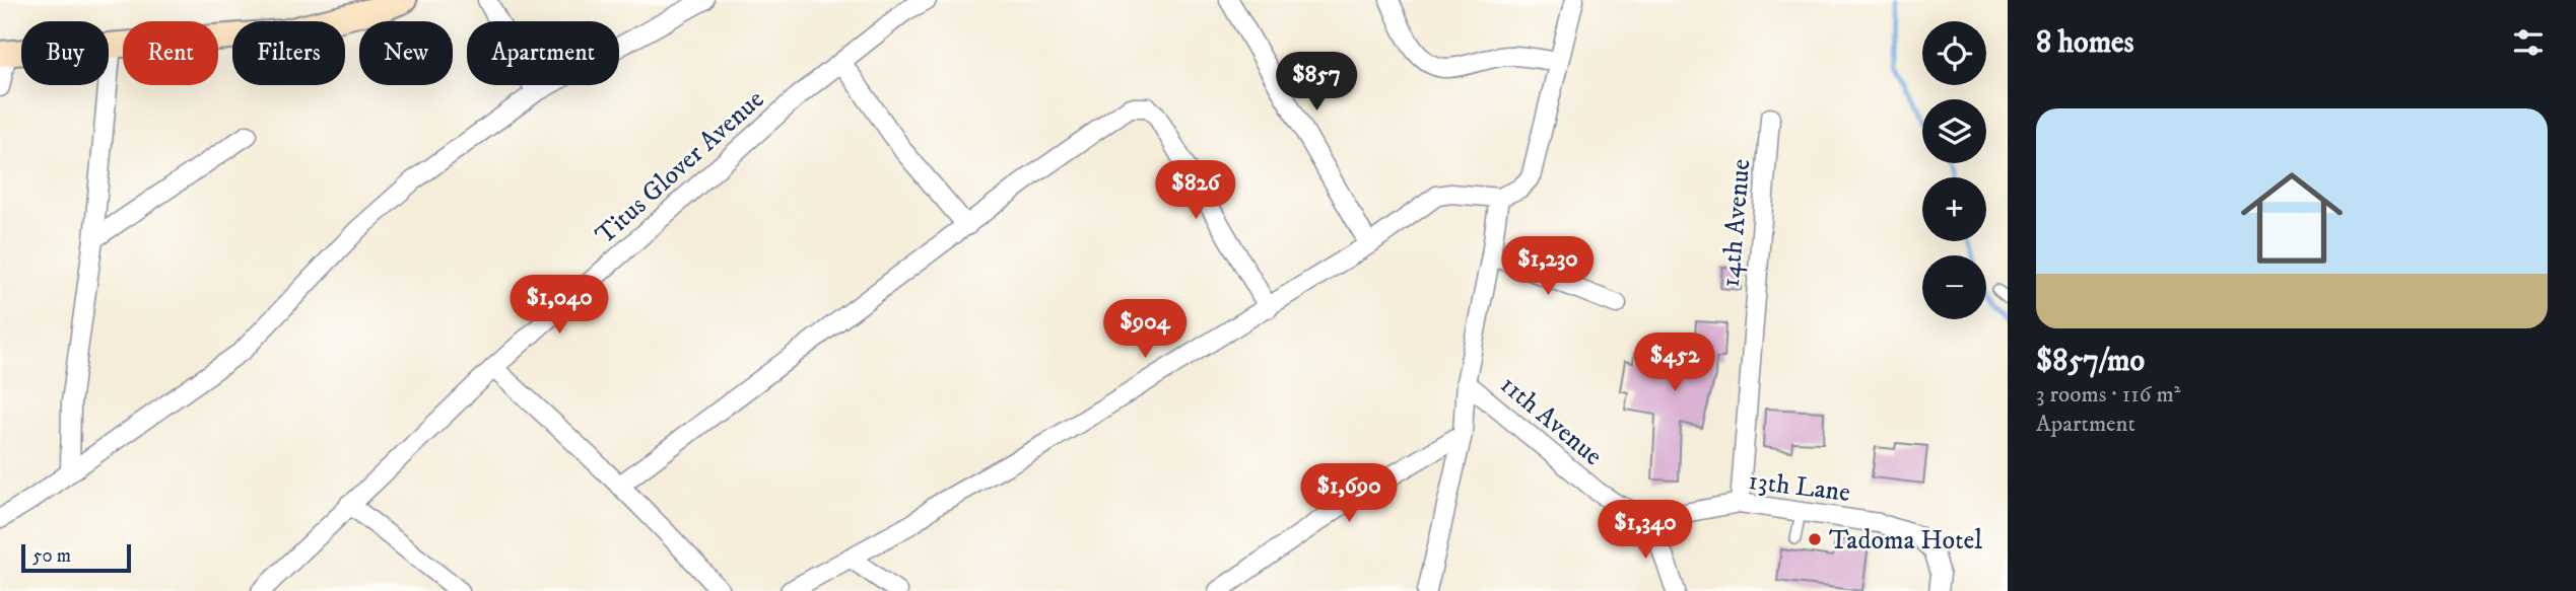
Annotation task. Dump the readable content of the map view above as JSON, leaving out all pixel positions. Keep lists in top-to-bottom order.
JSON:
{
  "streets": {
    "street": [
      "Titus Glover Avenue",
      "14th Avenue",
      "11th Avenue",
      "13th Lane"
    ]
  },
  "crossings": [
    ["14th Avenue", "13th Lane"],
    ["11th Avenue", "13th Lane"]
  ],
  "places": ["Tadoma Hotel"],
  "scale_bar": "50 m",
  "page": {
    "heading": "8 homes",
    "map_buttons": ["+", "−"],
    "chip": [
      "Buy",
      "Rent",
      "Filters",
      "New",
      "Apartment"
    ],
    "price": [
      "$857",
      "$826",
      "$1,230",
      "$1,040",
      "$904",
      "$452",
      "$1,690",
      "$1,340"
    ],
    "list": [
      {
        "name": "$857/mo",
        "note": "3 rooms · 116 m² · Apartment"
      }
    ],
    "scale": "50 m"
  }
}
